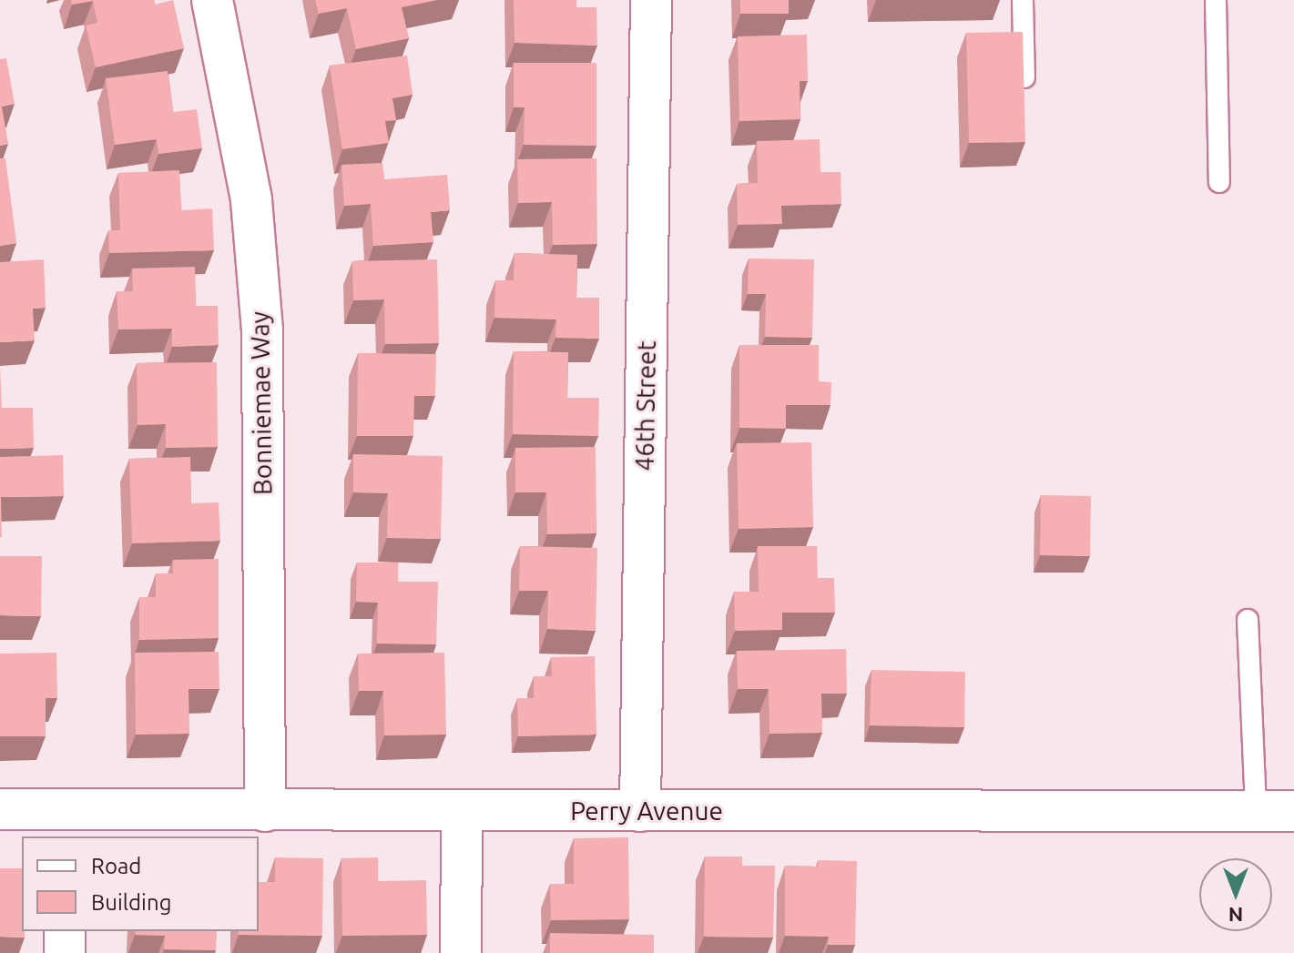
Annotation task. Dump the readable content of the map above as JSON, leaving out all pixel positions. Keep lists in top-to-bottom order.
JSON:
{
  "streets": {
    "street": ["Bonniemae Way", "46th Street", "Perry Avenue"]
  },
  "crossings": [
    ["Bonniemae Way", "Perry Avenue"],
    ["46th Street", "Perry Avenue"]
  ],
  "legend": ["Road", "Building"],
  "north": "bottom"
}
